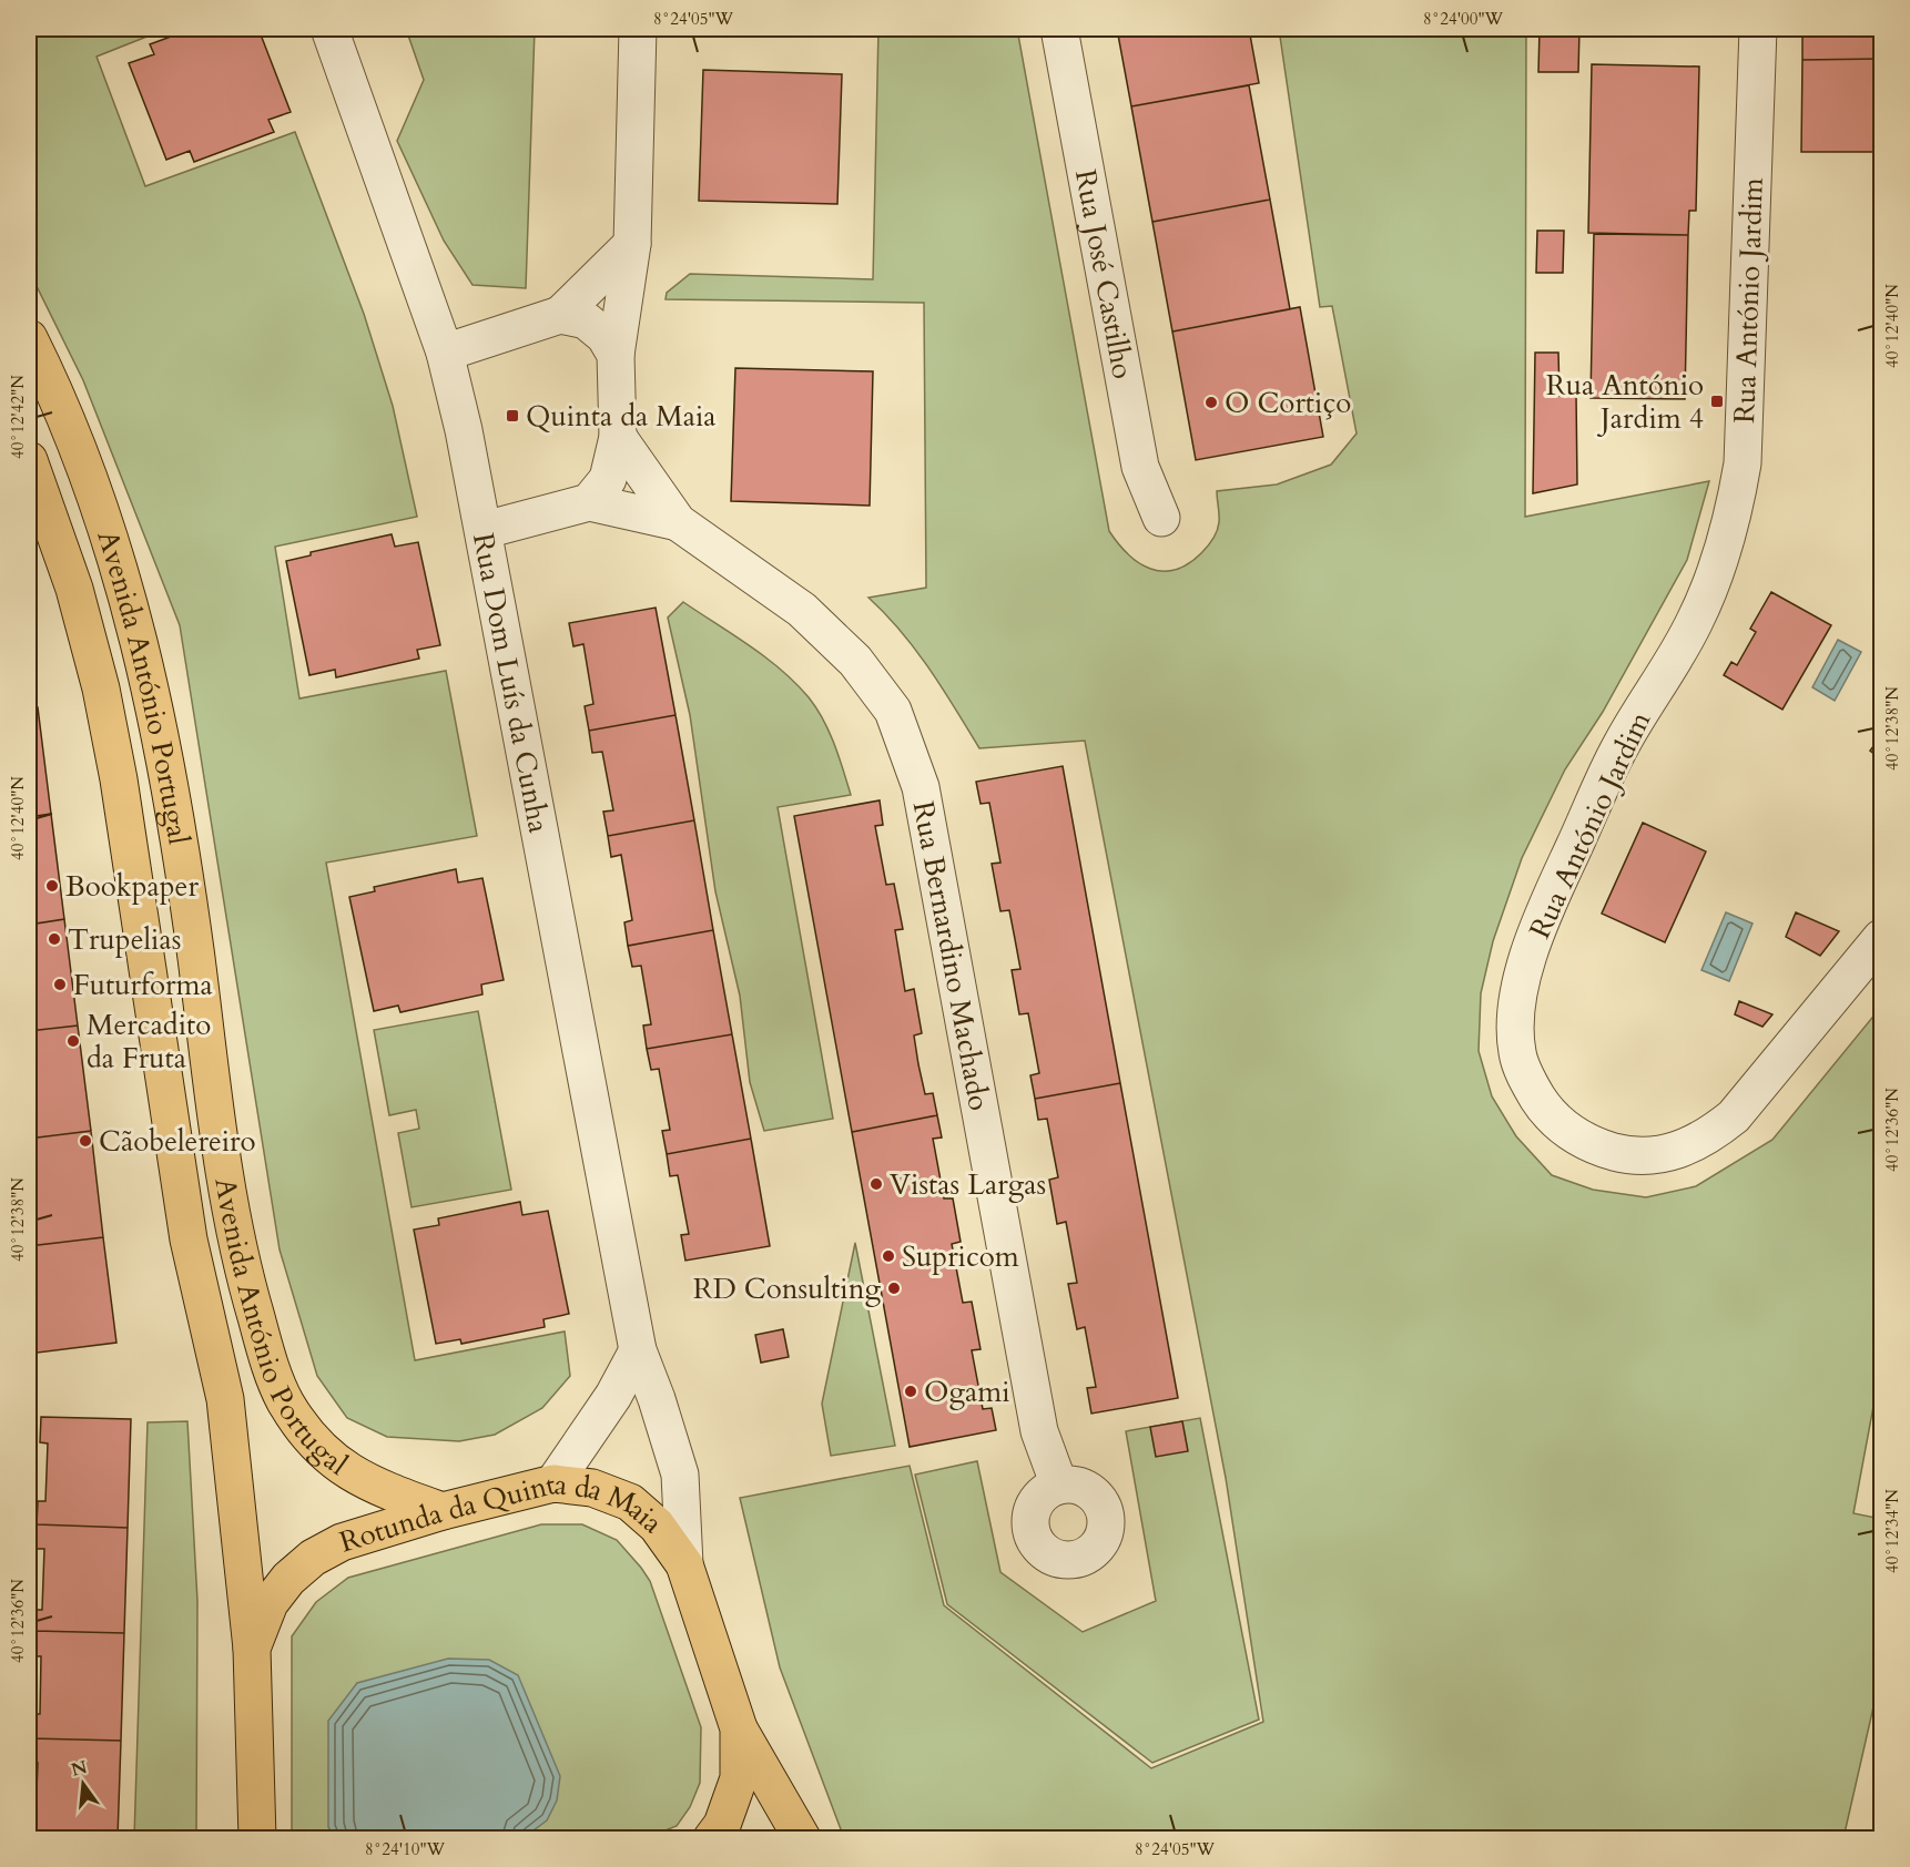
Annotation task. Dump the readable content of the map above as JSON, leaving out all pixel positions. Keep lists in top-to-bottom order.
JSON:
{
  "streets": {
    "main road": ["Avenida António Portugal", "Rotunda da Quinta da Maia"],
    "street": [
      "Rua José Castilho",
      "Rua António Jardim",
      "Rua Dom Luís da Cunha",
      "Rua Bernardino Machado"
    ]
  },
  "crossings": [
    ["Rua Dom Luís da Cunha", "Rotunda da Quinta da Maia"],
    ["Avenida António Portugal", "Rotunda da Quinta da Maia"]
  ],
  "places": {
    "transit": ["Rua António Jardim 4", "Quinta da Maia"],
    "other": [
      "O Cortiço",
      "Bookpaper",
      "Trupelias",
      "Futurforma",
      "Mercadito da Fruta",
      "Cãobelereiro",
      "Vistas Largas",
      "Supricom",
      "RD Consulting",
      "Ogami"
    ]
  },
  "north": "top",
  "coordinates": [
    "8°24'05\"W",
    "8°24'00\"W",
    "40°12'40\"N",
    "40°12'42\"N",
    "40°12'38\"N",
    "40°12'36\"N",
    "40°12'34\"N",
    "8°24'10\"W"
  ]
}
